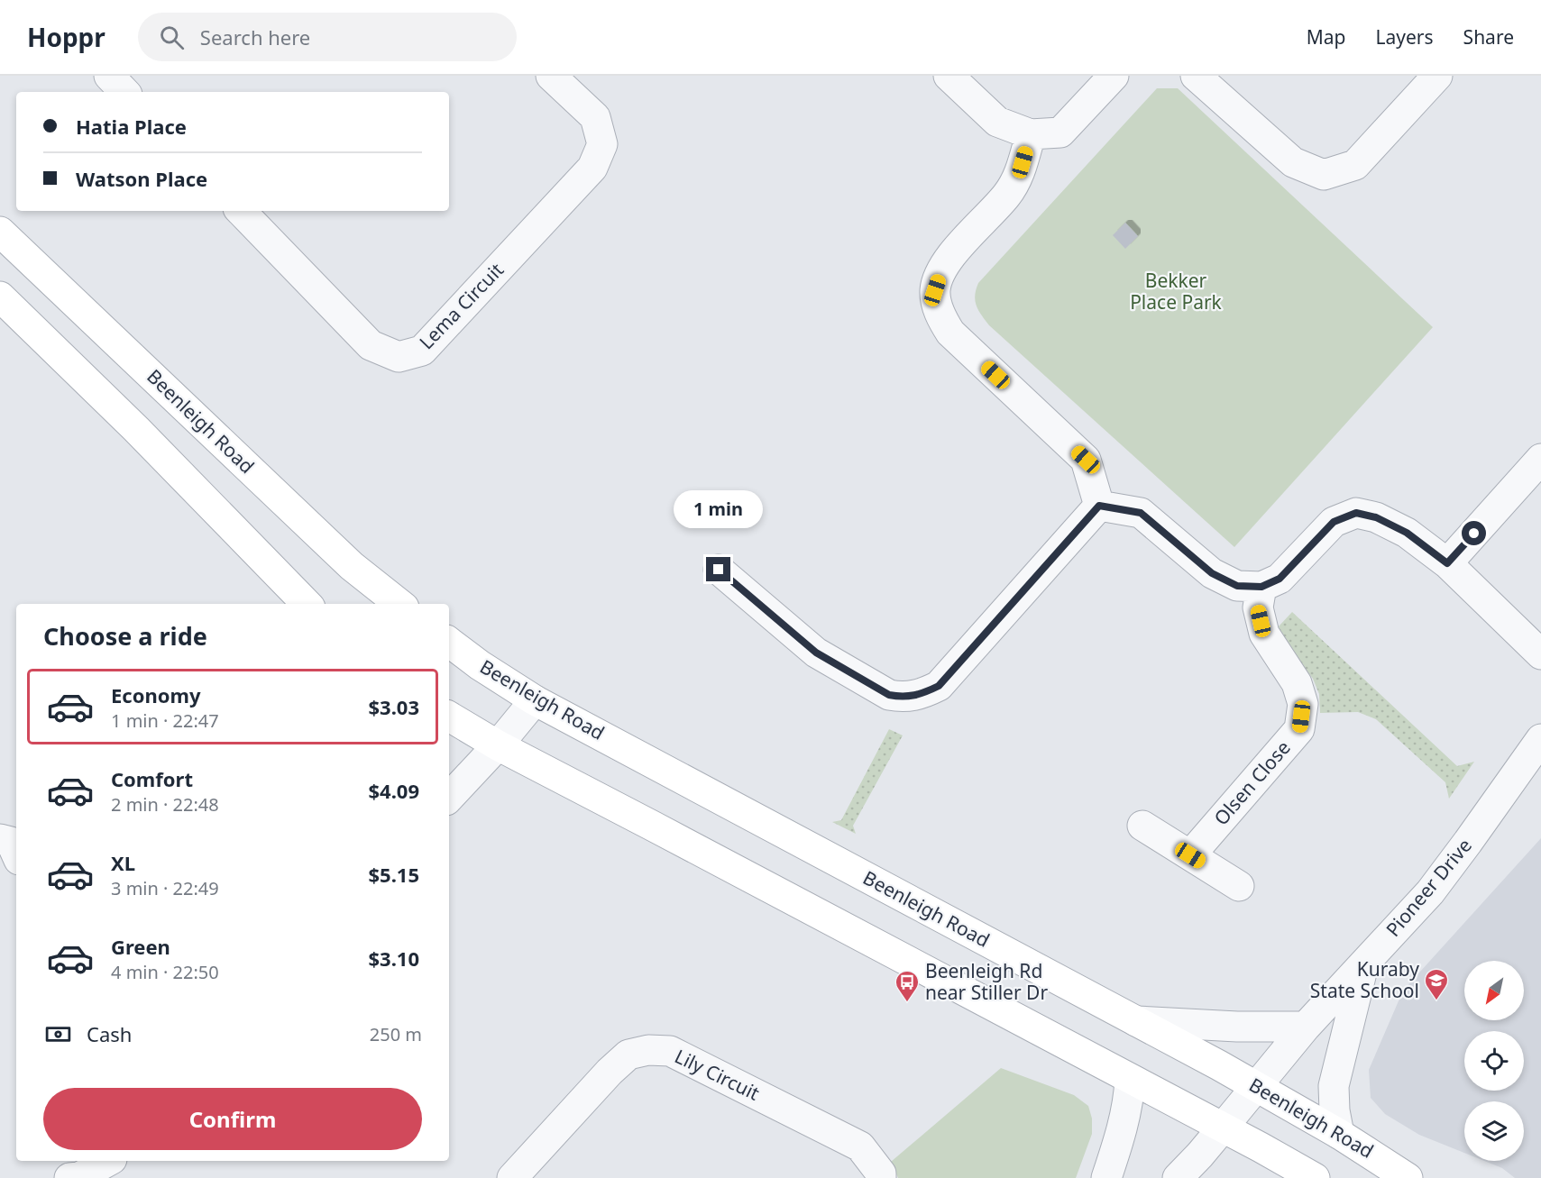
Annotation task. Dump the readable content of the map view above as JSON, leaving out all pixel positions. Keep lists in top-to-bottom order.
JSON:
{
  "streets": {
    "main road": ["Beenleigh Road"],
    "street": [
      "Lema Circuit",
      "Olsen Close",
      "Pioneer Drive",
      "Lily Circuit"
    ]
  },
  "crossings": [
    ["Beenleigh Road", "Pioneer Drive"]
  ],
  "parks": ["Bekker Place Park"],
  "places": {
    "school or university": ["Kuraby State School"],
    "bus stop": ["Beenleigh Rd near Stiller Dr"]
  },
  "north": "bottom left",
  "page": {
    "header": "Hoppr",
    "search": "Search here",
    "nav": ["Map", "Layers", "Share"],
    "banner": ["Hatia Place", "Watson Place"],
    "bubble": "1 min",
    "heading": "Choose a ride",
    "list": [
      {
        "name": "Economy",
        "note": "1 min · 22:47",
        "value": "$3.03"
      },
      {
        "name": "Comfort",
        "note": "2 min · 22:48",
        "value": "$4.09"
      },
      {
        "name": "XL",
        "note": "3 min · 22:49",
        "value": "$5.15"
      },
      {
        "name": "Green",
        "note": "4 min · 22:50",
        "value": "$3.10"
      }
    ],
    "pay": ["Cash", "250 m"],
    "buttons": "Confirm"
  }
}
